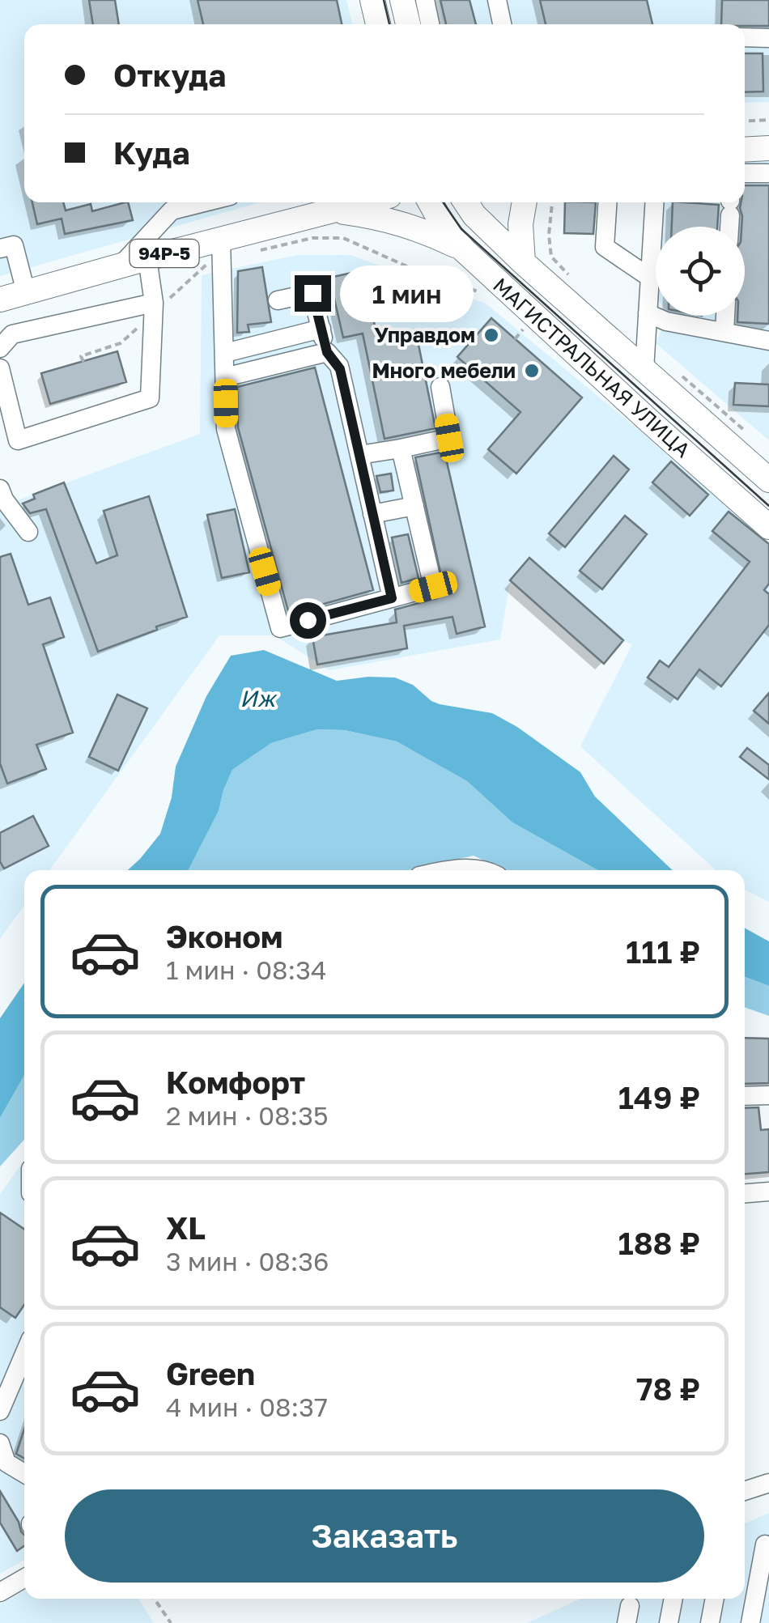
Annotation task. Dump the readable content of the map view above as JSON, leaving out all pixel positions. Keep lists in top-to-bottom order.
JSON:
{
  "streets": {
    "main road": ["94Р-5", "МАГИСТРАЛЬНАЯ УЛИЦА"]
  },
  "water": ["Иж"],
  "places": ["Управдом", "Много мебели"],
  "page": {
    "banner": ["Откуда", "Куда"],
    "bubble": "1 мин",
    "list": [
      {
        "name": "Эконом",
        "note": "1 мин · 08:34",
        "value": "111 ₽"
      },
      {
        "name": "Комфорт",
        "note": "2 мин · 08:35",
        "value": "149 ₽"
      },
      {
        "name": "XL",
        "note": "3 мин · 08:36",
        "value": "188 ₽"
      },
      {
        "name": "Green",
        "note": "4 мин · 08:37",
        "value": "78 ₽"
      }
    ],
    "buttons": "Заказать"
  }
}
